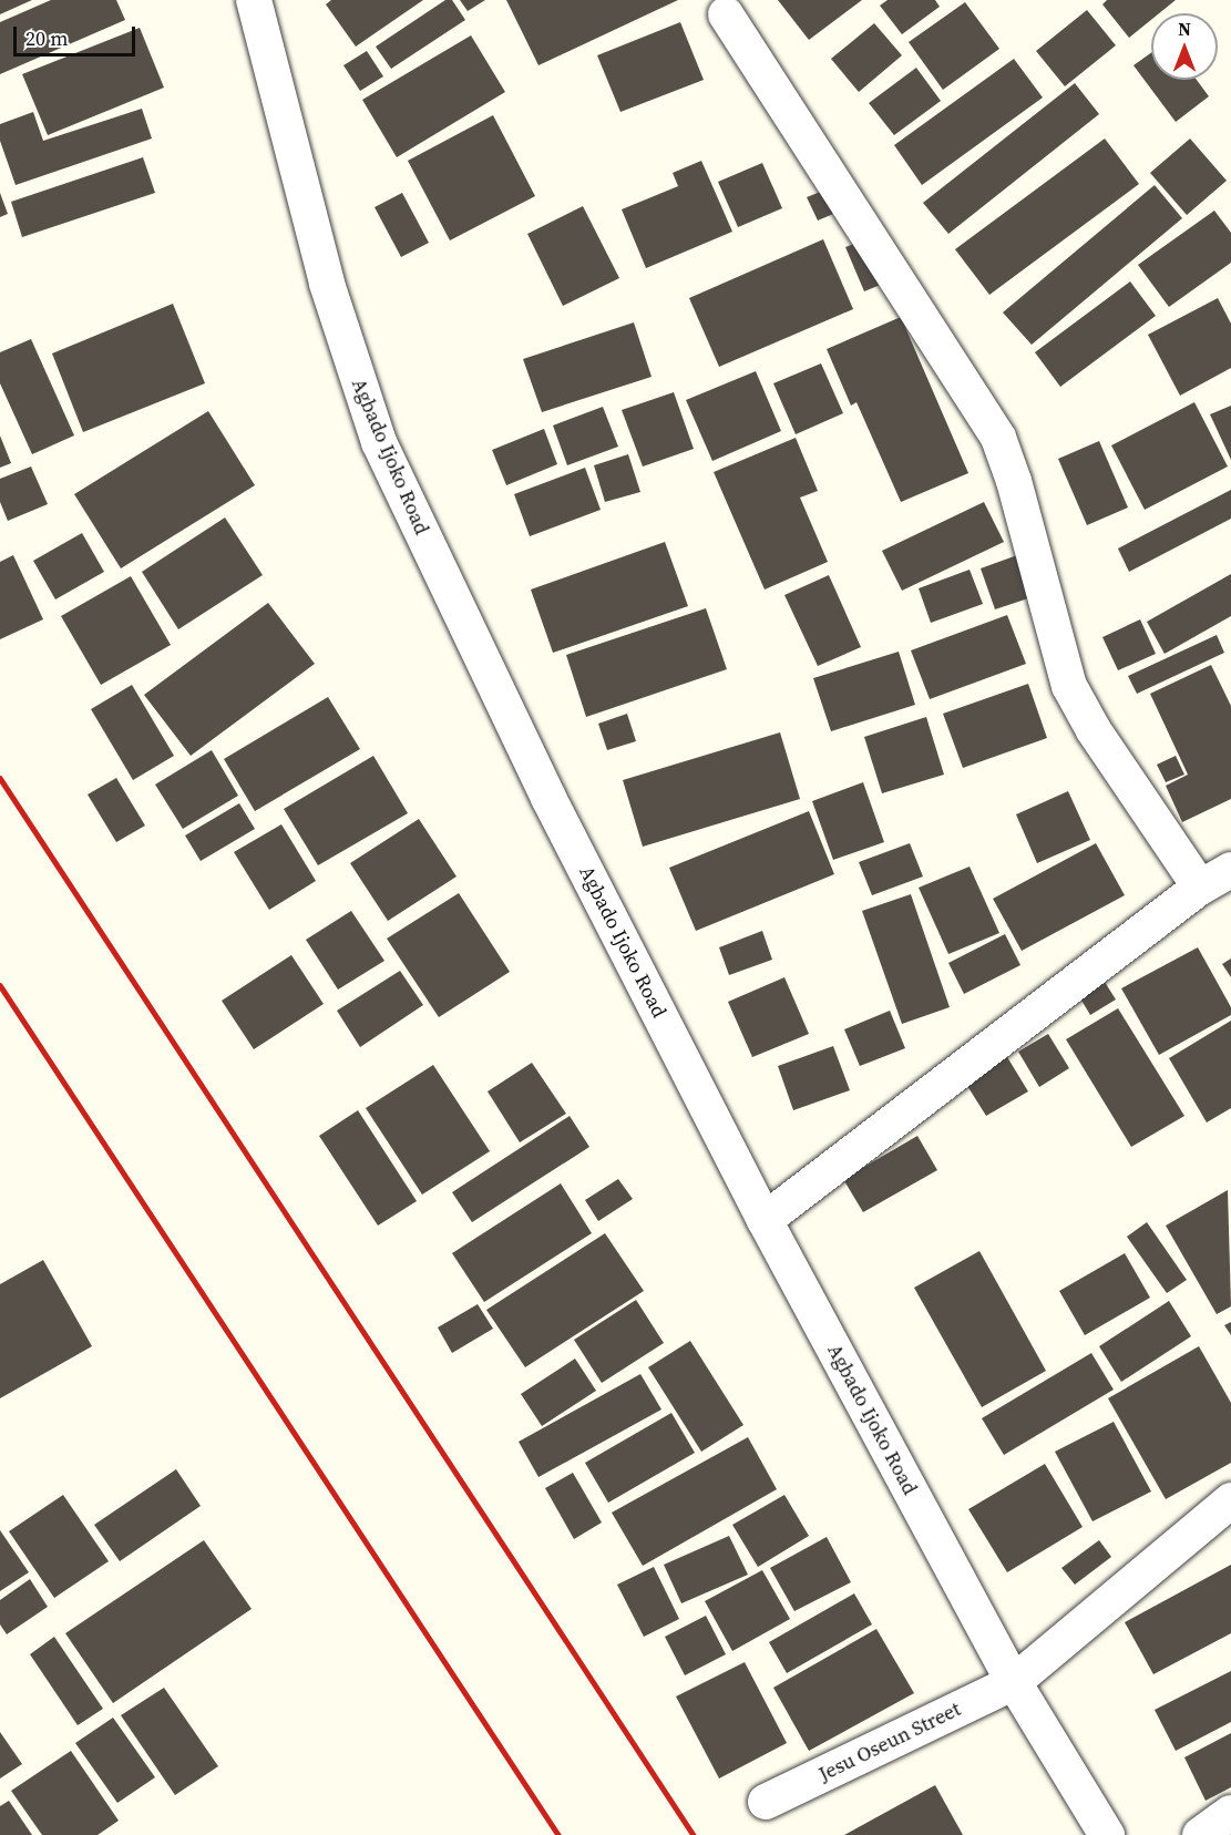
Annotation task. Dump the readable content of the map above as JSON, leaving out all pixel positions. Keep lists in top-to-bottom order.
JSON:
{
  "streets": {
    "street": ["Agbado Ijoko Road", "Jesu Oseun Street"]
  },
  "crossings": [
    ["Agbado Ijoko Road", "Jesu Oseun Street"]
  ],
  "scale_bar": "20 m",
  "north": "top"
}
